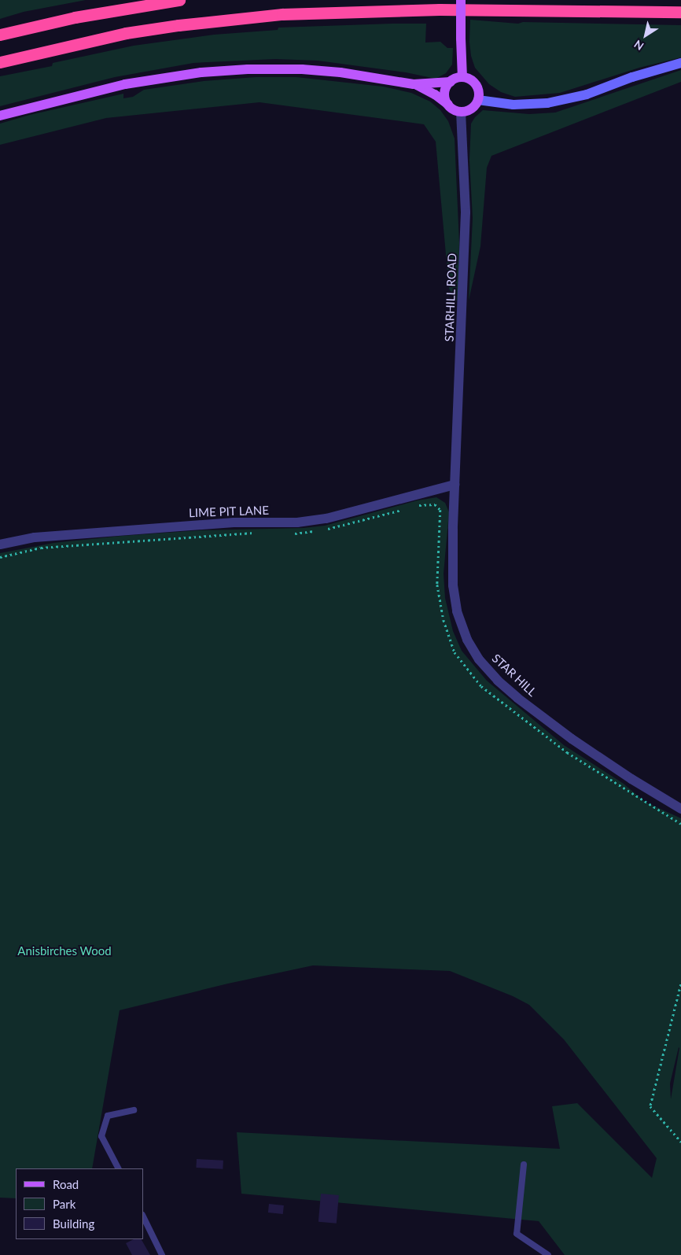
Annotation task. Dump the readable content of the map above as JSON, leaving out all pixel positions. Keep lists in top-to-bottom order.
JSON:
{
  "streets": {
    "street": ["STARHILL ROAD", "LIME PIT LANE", "STAR HILL"]
  },
  "crossings": [
    ["STARHILL ROAD", "LIME PIT LANE"],
    ["STARHILL ROAD", "STAR HILL"],
    ["LIME PIT LANE", "STAR HILL"]
  ],
  "parks": ["Anisbirches Wood"],
  "legend": ["Road", "Park", "Building"],
  "north": "bottom left"
}
